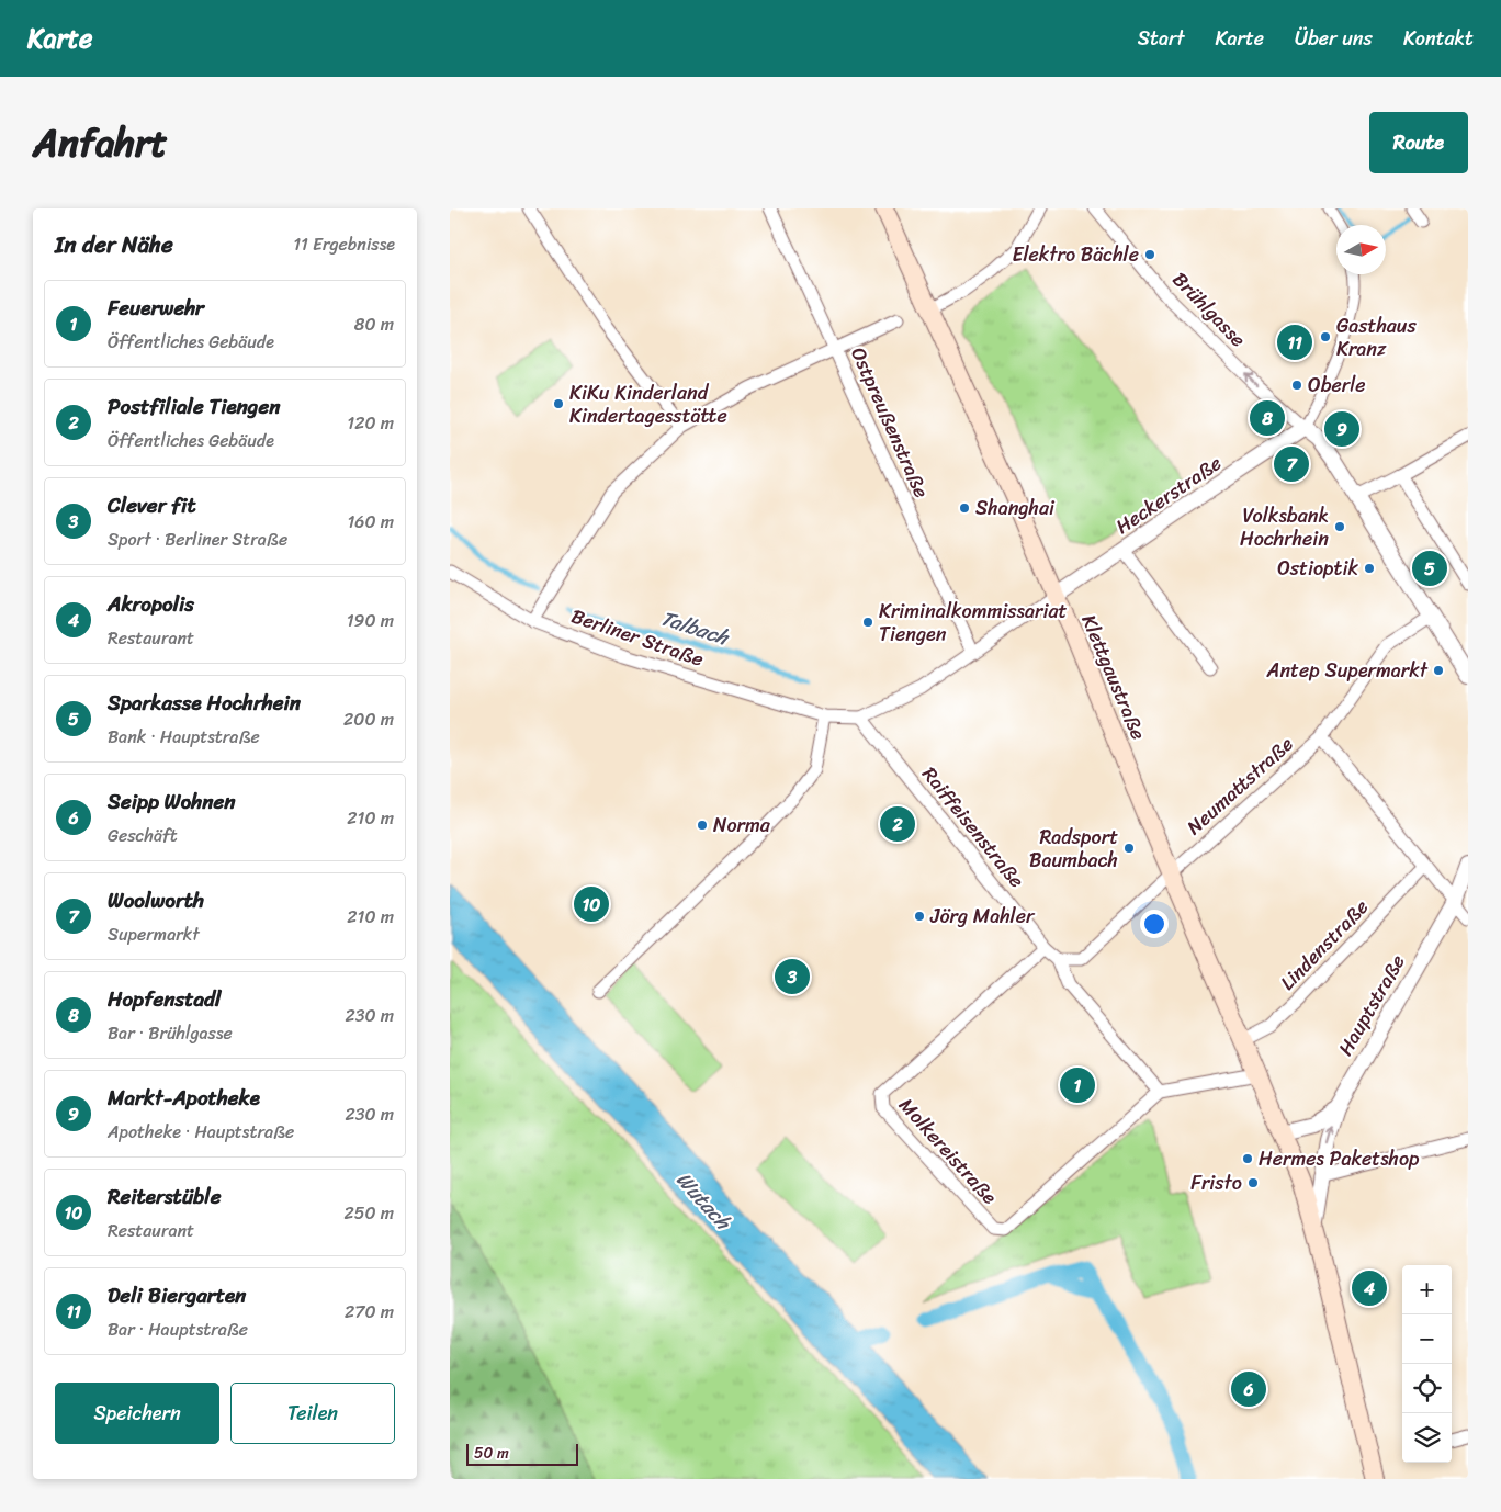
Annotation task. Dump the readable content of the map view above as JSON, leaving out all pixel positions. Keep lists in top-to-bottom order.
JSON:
{
  "streets": {
    "main road": ["Klettgaustraße"],
    "street": [
      "Brühlgasse",
      "Ostpreußenstraße",
      "Heckerstraße",
      "Berliner Straße",
      "Neumattstraße",
      "Raiffeisenstraße",
      "Lindenstraße",
      "Hauptstraße",
      "Molkereistraße"
    ]
  },
  "crossings": [
    ["Brühlgasse", "Heckerstraße"],
    ["Ostpreußenstraße", "Berliner Straße"],
    ["Heckerstraße", "Berliner Straße"],
    ["Heckerstraße", "Klettgaustraße"],
    ["Berliner Straße", "Klettgaustraße"],
    ["Berliner Straße", "Raiffeisenstraße"],
    ["Klettgaustraße", "Neumattstraße"],
    ["Klettgaustraße", "Lindenstraße"],
    ["Klettgaustraße", "Hauptstraße"],
    ["Neumattstraße", "Raiffeisenstraße"],
    ["Raiffeisenstraße", "Molkereistraße"]
  ],
  "one_way": ["Brühlgasse"],
  "water": ["Talbach", "Wutach"],
  "places": [
    "Elektro Bächle",
    "Gasthaus Kranz",
    "Oberle",
    "KiKu Kinderland Kindertagesstätte",
    "Shanghai",
    "Volksbank Hochrhein",
    "Ostioptik",
    "Kriminalkommissariat Tiengen",
    "Antep Supermarkt",
    "Norma",
    "Radsport Baumbach",
    "Jörg Mahler",
    "Hermes Paketshop",
    "Fristo"
  ],
  "scale_bar": "50 m",
  "north": "right",
  "page": {
    "header": "Karte",
    "nav": [
      "Start",
      "Karte",
      "Über uns",
      "Kontakt"
    ],
    "title": "Anfahrt",
    "buttons": [
      "Route",
      ["Speichern", "Teilen"]
    ],
    "heading": ["In der Nähe", "11 Ergebnisse"],
    "list": [
      {
        "mark": "1",
        "name": "Feuerwehr",
        "note": "Öffentliches Gebäude",
        "value": "80 m"
      },
      {
        "mark": "2",
        "name": "Postfiliale Tiengen",
        "note": "Öffentliches Gebäude",
        "value": "120 m"
      },
      {
        "mark": "3",
        "name": "Clever fit",
        "note": "Sport · Berliner Straße",
        "value": "160 m"
      },
      {
        "mark": "4",
        "name": "Akropolis",
        "note": "Restaurant",
        "value": "190 m"
      },
      {
        "mark": "5",
        "name": "Sparkasse Hochrhein",
        "note": "Bank · Hauptstraße",
        "value": "200 m"
      },
      {
        "mark": "6",
        "name": "Seipp Wohnen",
        "note": "Geschäft",
        "value": "210 m"
      },
      {
        "mark": "7",
        "name": "Woolworth",
        "note": "Supermarkt",
        "value": "210 m"
      },
      {
        "mark": "8",
        "name": "Hopfenstadl",
        "note": "Bar · Brühlgasse",
        "value": "230 m"
      },
      {
        "mark": "9",
        "name": "Markt-Apotheke",
        "note": "Apotheke · Hauptstraße",
        "value": "230 m"
      },
      {
        "mark": "10",
        "name": "Reiterstüble",
        "note": "Restaurant",
        "value": "250 m"
      },
      {
        "mark": "11",
        "name": "Deli Biergarten",
        "note": "Bar · Hauptstraße",
        "value": "270 m"
      }
    ],
    "pins": [
      "11",
      "8",
      "9",
      "7",
      "5",
      "2",
      "10",
      "3",
      "1",
      "4",
      "6"
    ],
    "map_buttons": ["+", "−"],
    "scale": "50 m"
  }
}
